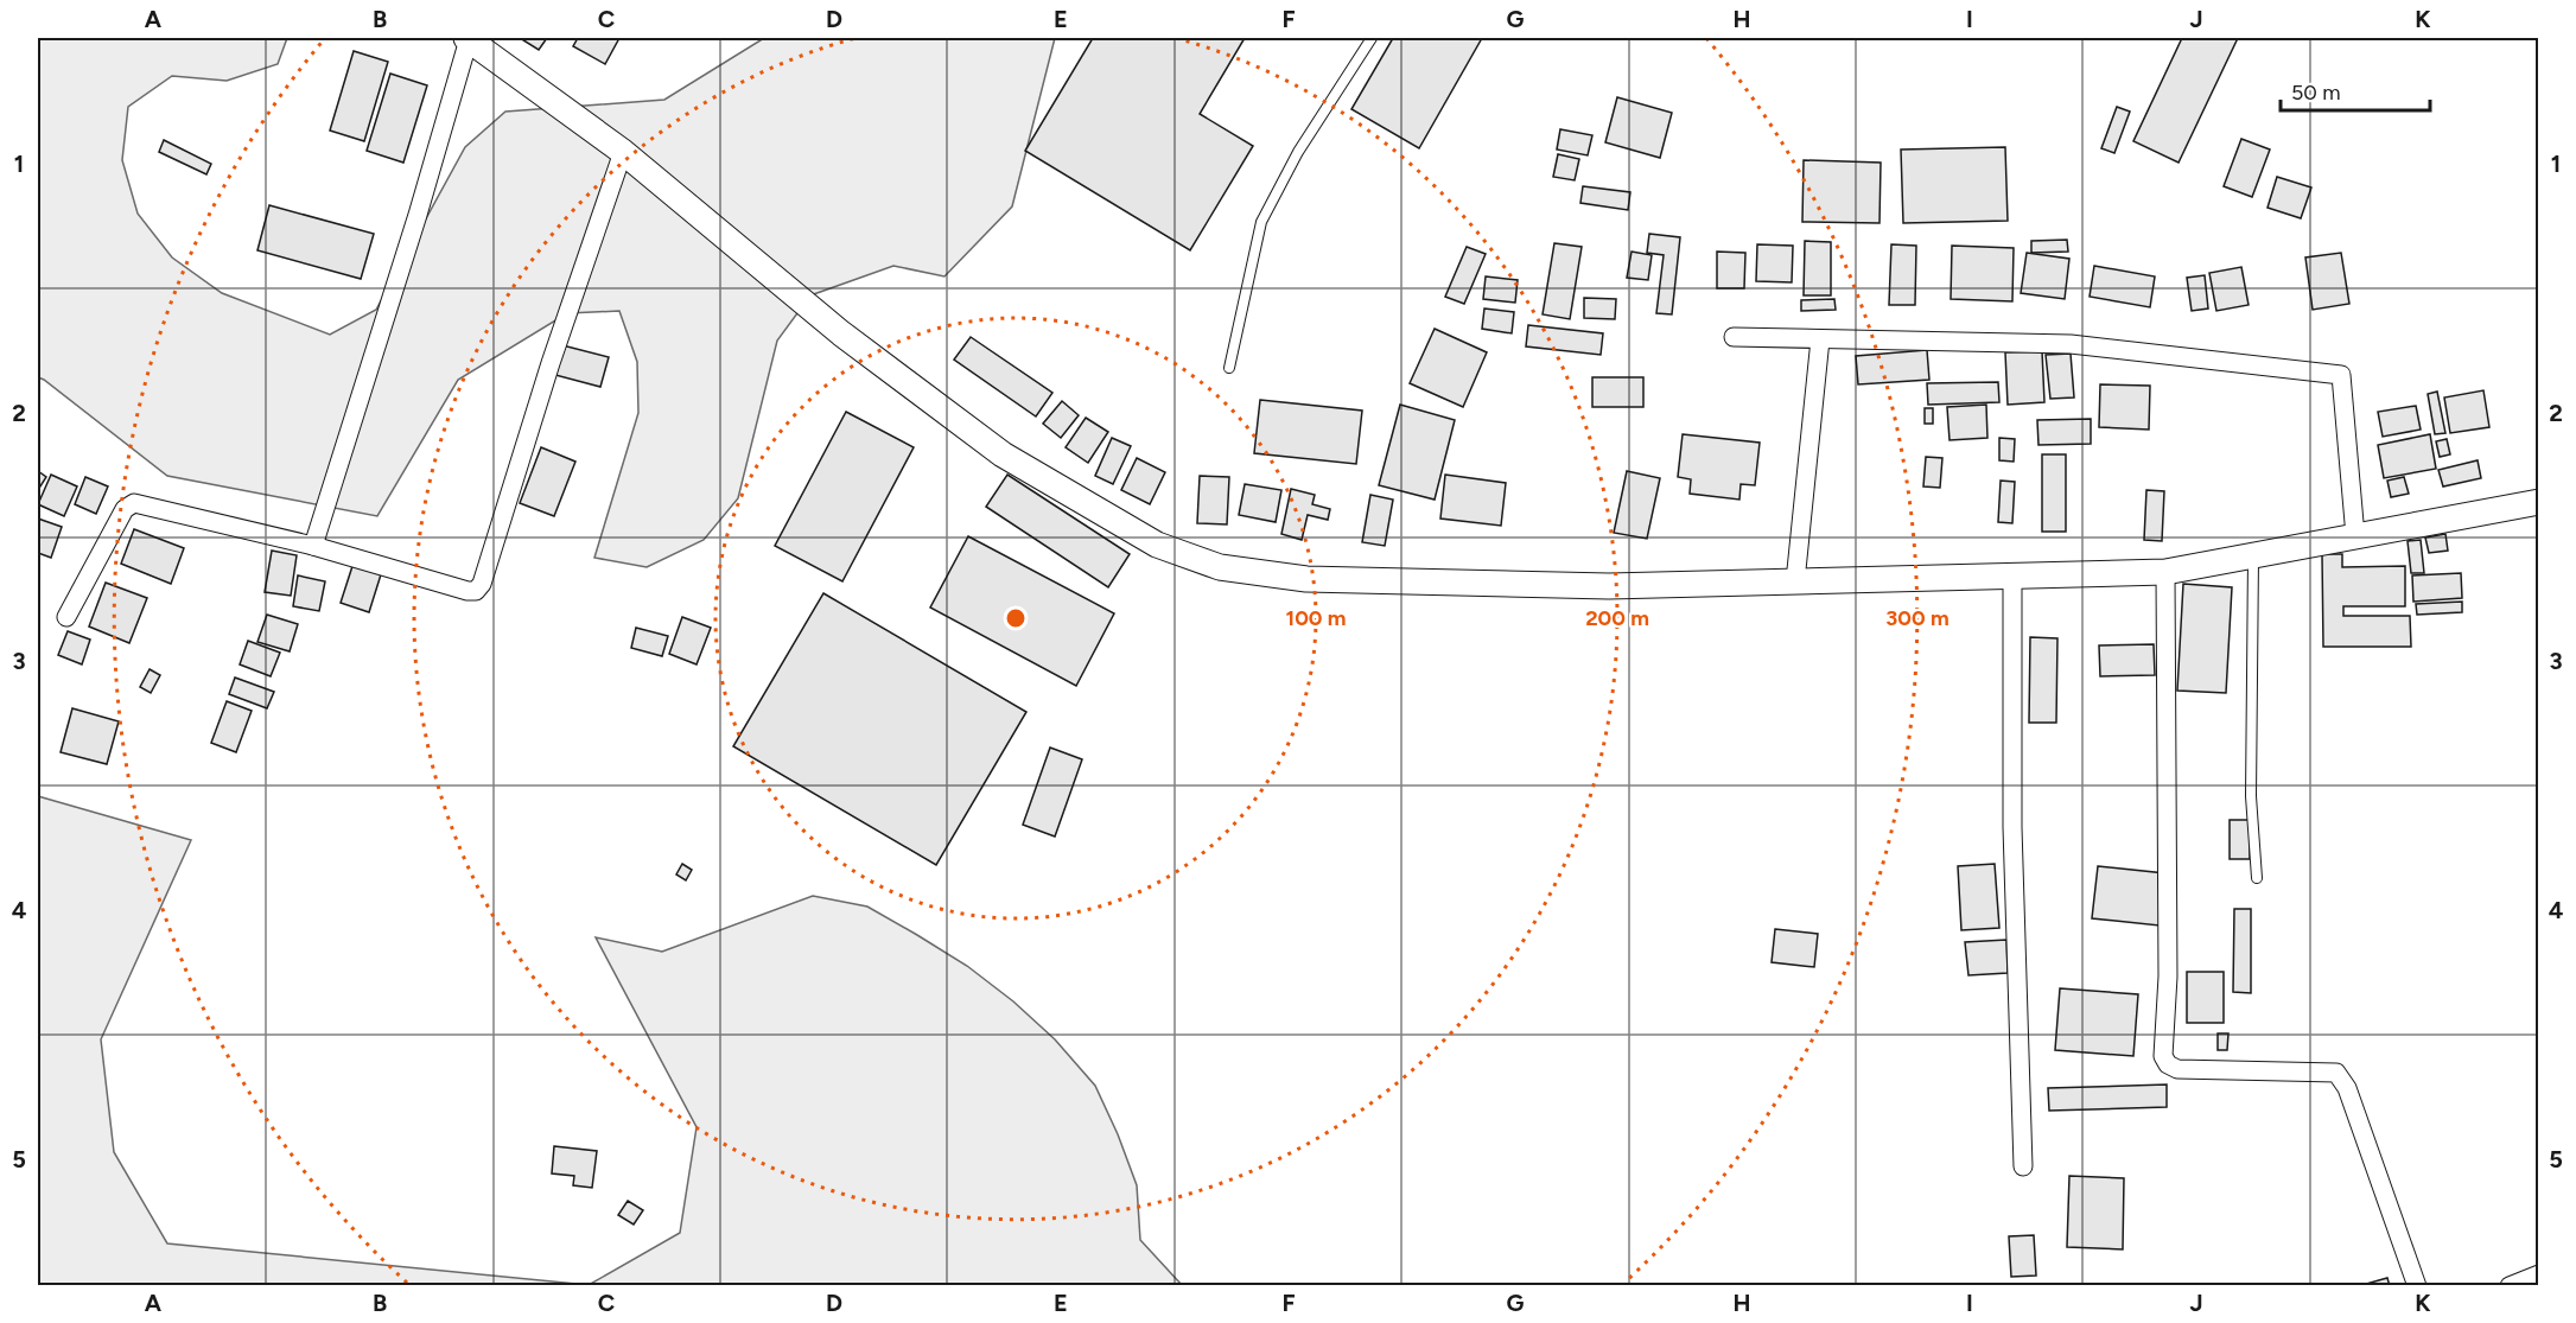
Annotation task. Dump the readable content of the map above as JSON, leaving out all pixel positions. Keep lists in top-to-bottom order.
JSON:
{
  "scale_bar": "50 m",
  "grid": {
    "columns": [
      "A",
      "B",
      "C",
      "D",
      "E",
      "F",
      "G",
      "H",
      "I",
      "J",
      "K"
    ],
    "rows": [
      "1",
      "2",
      "3",
      "4",
      "5"
    ]
  },
  "rings": ["100 m", "200 m", "300 m"]
}
